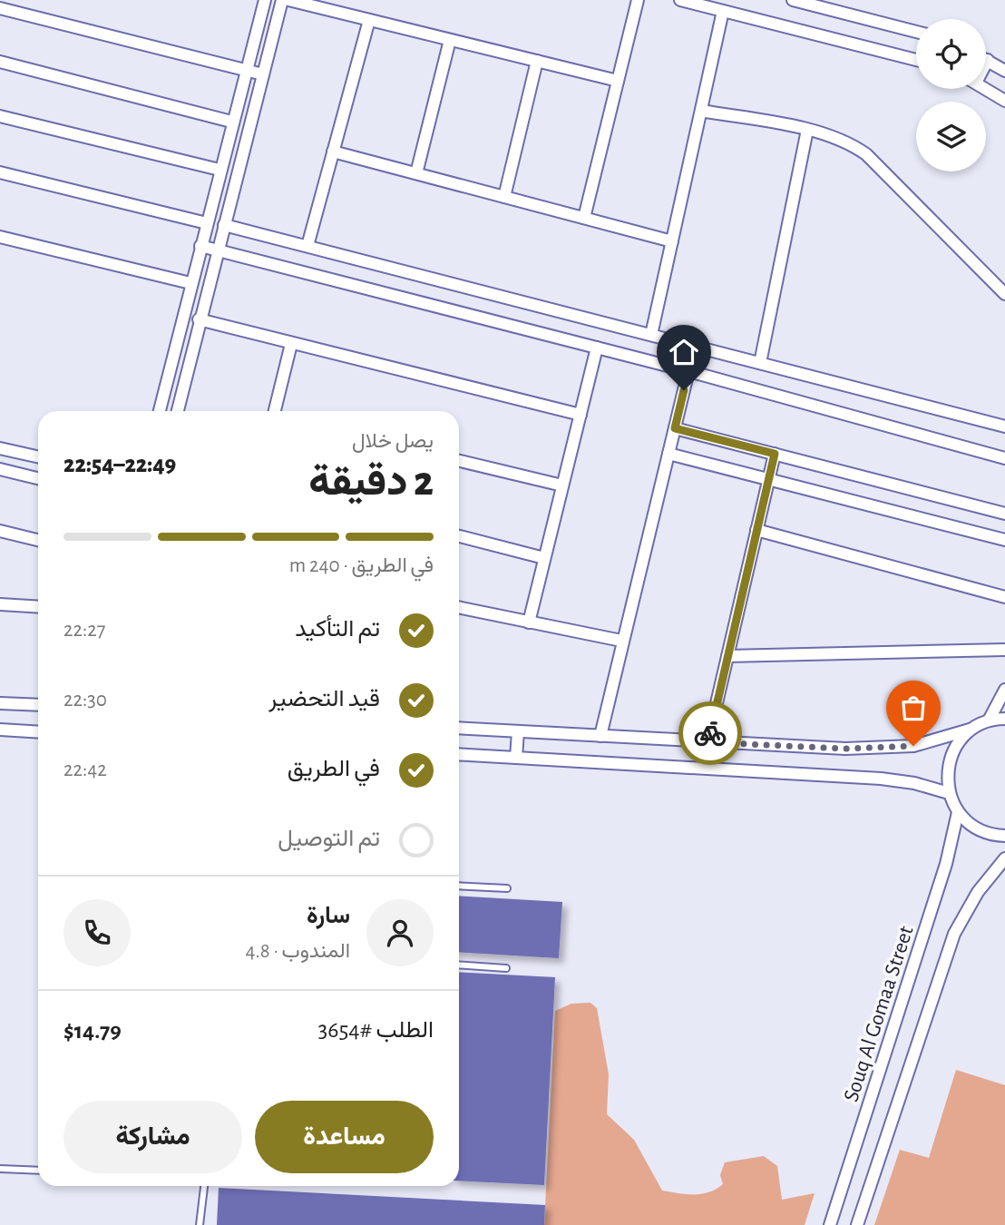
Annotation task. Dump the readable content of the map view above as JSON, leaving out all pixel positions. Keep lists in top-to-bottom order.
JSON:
{
  "streets": {
    "street": ["Souq Al Gomaa Street"]
  },
  "page": {
    "heading": ["2 دقيقة", "يصل خلال", "22:49–22:54"],
    "panel": [
      "سارة",
      "المندوب · 4.8",
      "الطلب #3654",
      "$14.79"
    ],
    "bar": "في الطريق · 240 m",
    "list": [
      ["تم التأكيد", "22:27"],
      ["قيد التحضير", "22:30"],
      ["في الطريق", "22:42"],
      "تم التوصيل"
    ],
    "buttons": ["مساعدة", "مشاركة"]
  }
}
